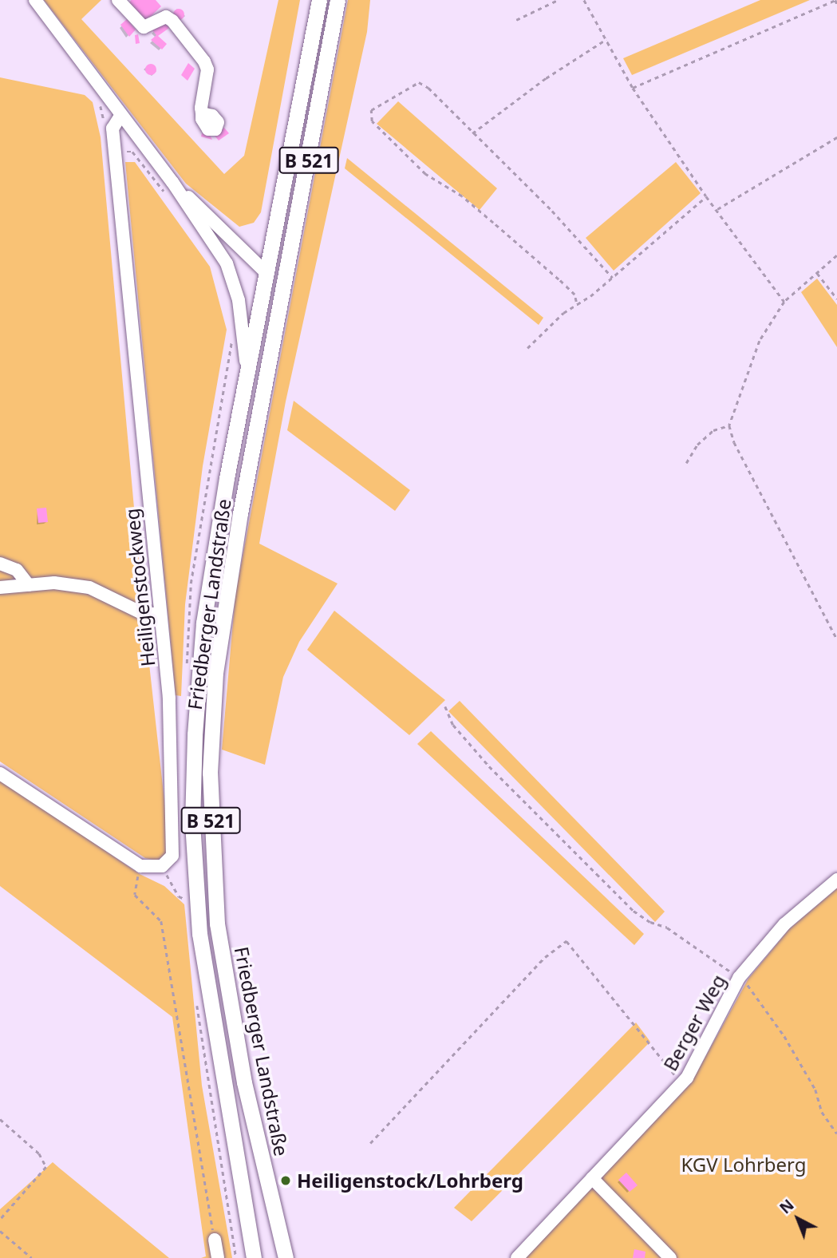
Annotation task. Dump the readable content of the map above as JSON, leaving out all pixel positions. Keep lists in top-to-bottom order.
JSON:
{
  "streets": {
    "main road": ["B 521", "Friedberger Landstraße"],
    "street": ["Heiligenstockweg", "Berger Weg"]
  },
  "crossings": [
    ["B 521", "Friedberger Landstraße"],
    ["Heiligenstockweg", "Friedberger Landstraße"]
  ],
  "parks": ["KGV Lohrberg"],
  "places": ["Heiligenstock/Lohrberg"],
  "north": "top left"
}
